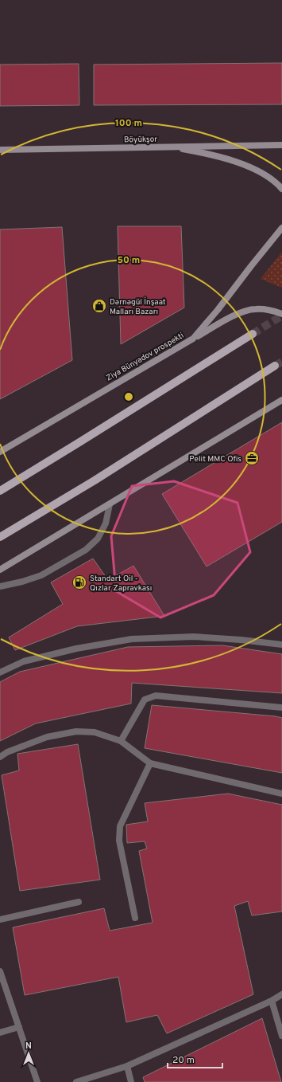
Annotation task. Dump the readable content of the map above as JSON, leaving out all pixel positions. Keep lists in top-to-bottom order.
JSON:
{
  "streets": {
    "main road": ["Böyükşor", "Ziya Bünyadov prospekti"]
  },
  "places": {
    "shop": ["Dərnəgül İnşaat Malları Bazarı"],
    "office": ["Pelit MMC Ofis"],
    "fuel station": ["Standart Oil - Qızlar Zapravkası"]
  },
  "scale_bar": "20 m",
  "north": "top",
  "rings": ["100 m", "50 m"]
}
